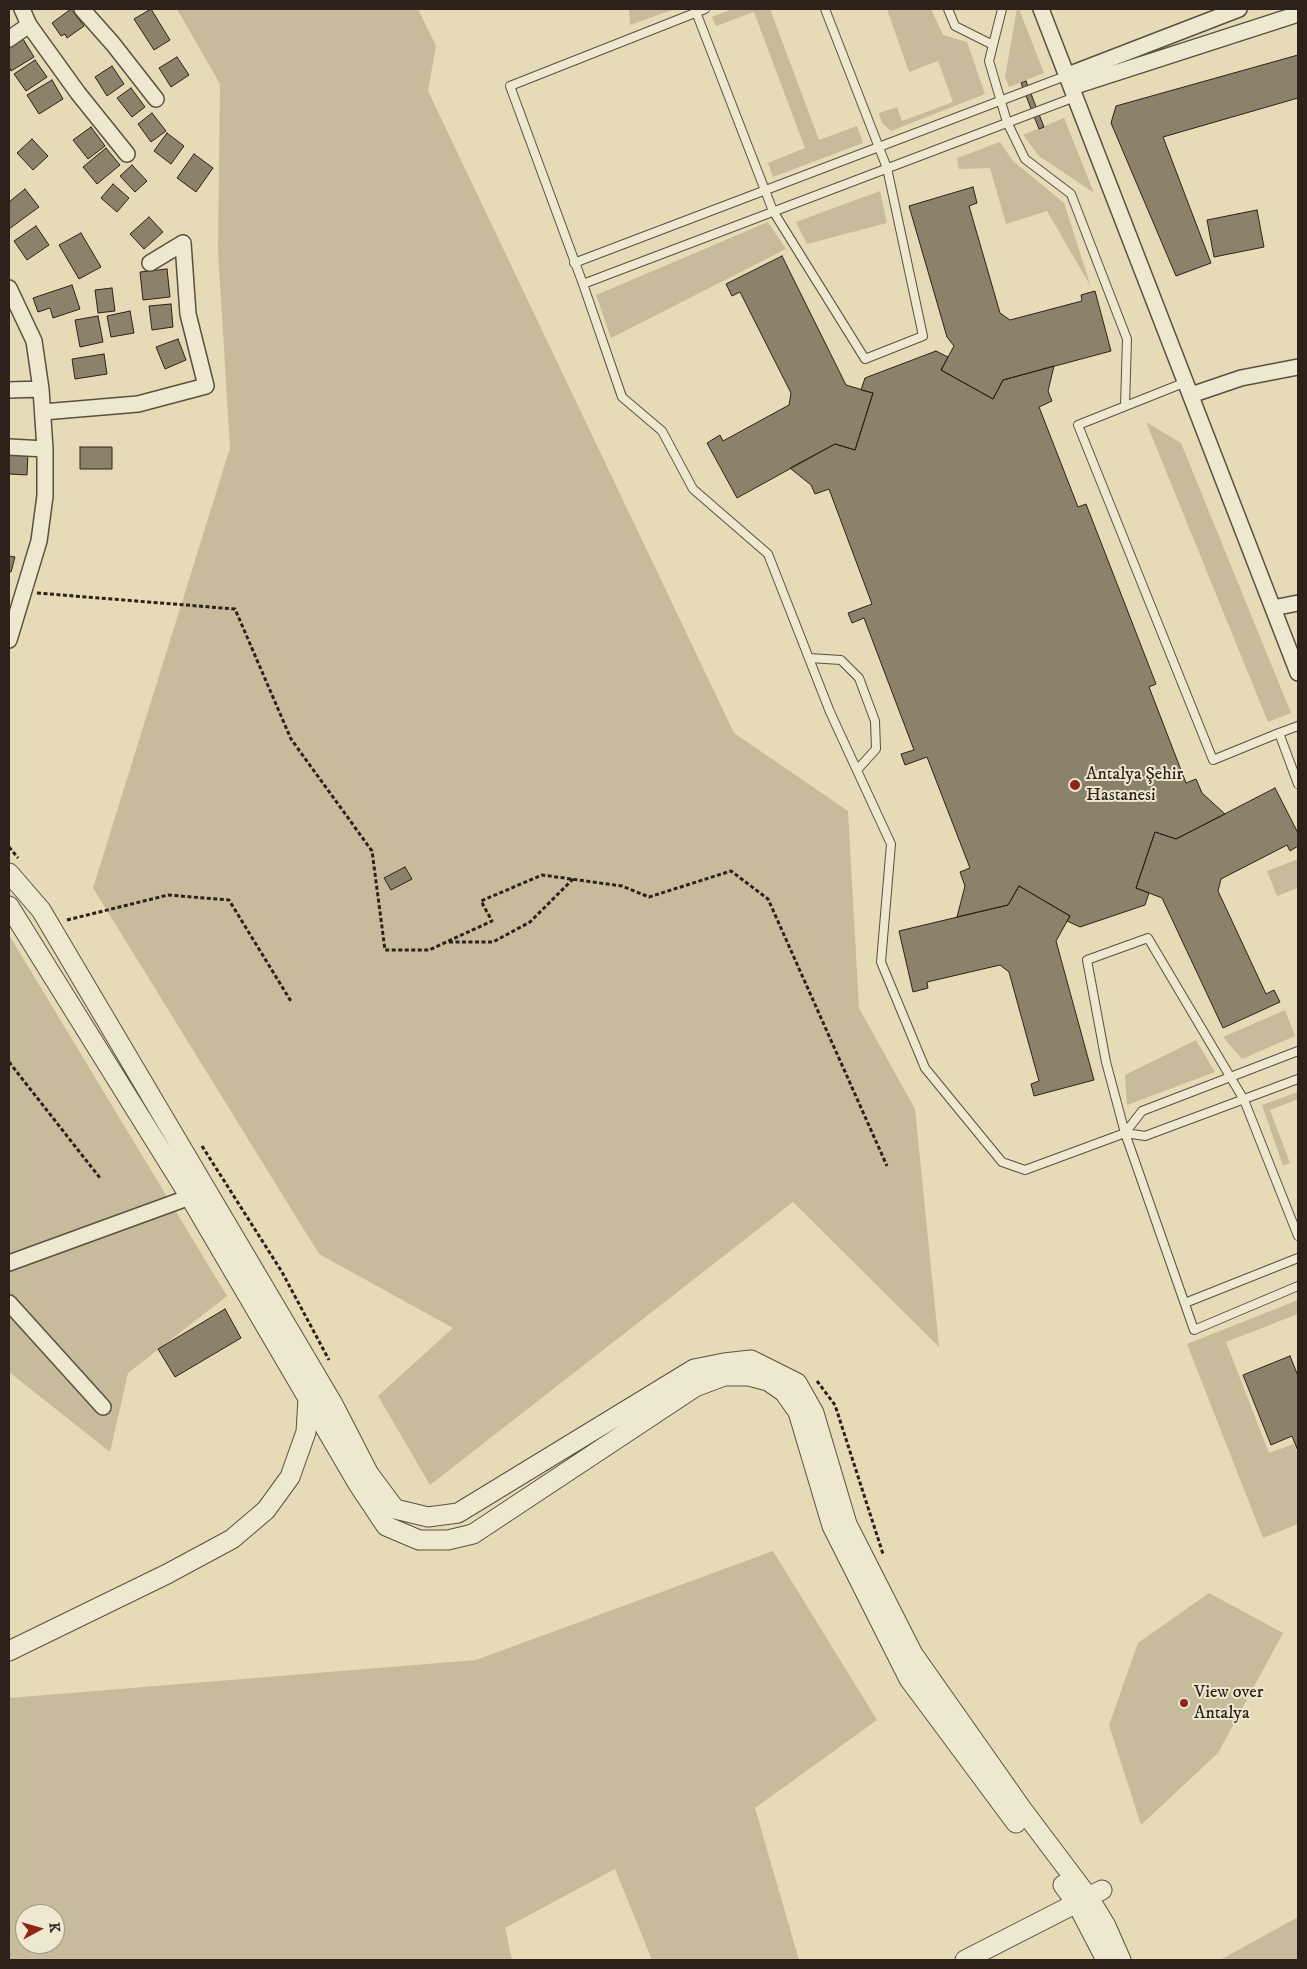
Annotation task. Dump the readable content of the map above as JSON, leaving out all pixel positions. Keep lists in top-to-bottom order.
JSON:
{
  "places": ["Antalya Şehir Hastanesi", "View over Antalya"],
  "north": "right"
}
